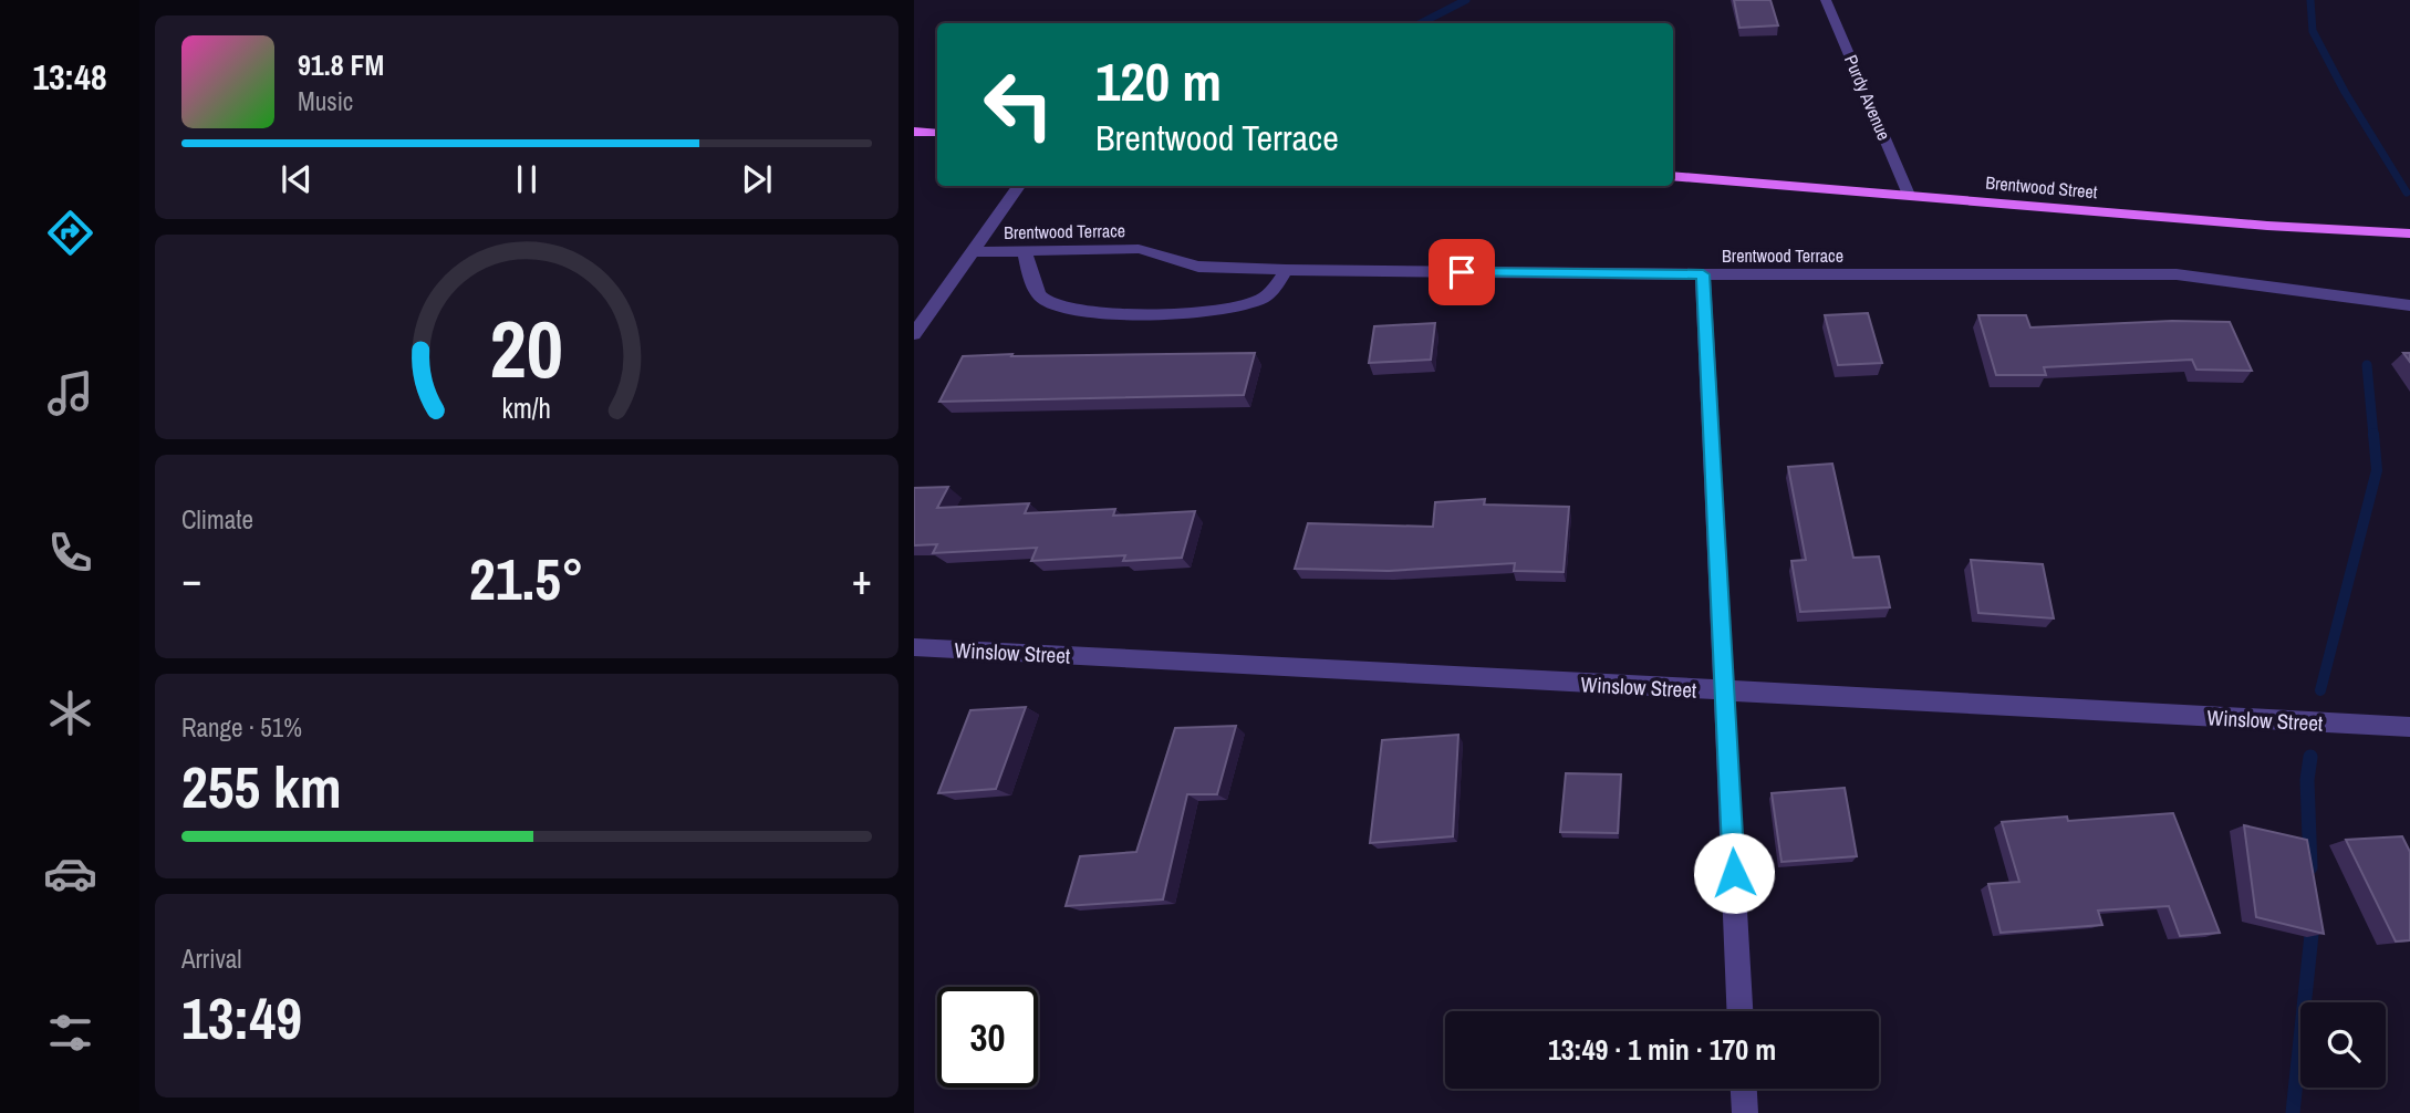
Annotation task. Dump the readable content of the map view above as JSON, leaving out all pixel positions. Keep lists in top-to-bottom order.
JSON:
{
  "streets": {
    "main road": ["Brentwood Street"],
    "street": ["Purdy Avenue", "Brentwood Terrace", "Winslow Street"]
  },
  "crossings": [
    ["Purdy Avenue", "Brentwood Street"]
  ],
  "page": {
    "tabs": "13:48",
    "turn": ["120 m", "Brentwood Terrace"],
    "song": ["91.8 FM", "Music"],
    "tile": [
      "Climate",
      ["Range · 51%", "255 km"],
      ["Arrival", "13:49"]
    ],
    "heat": ["−", "21.5°", "+"],
    "limit": "30",
    "trip": "13:49 · 1 min · 170 m",
    "gauge": ["20", "km/h"]
  }
}
